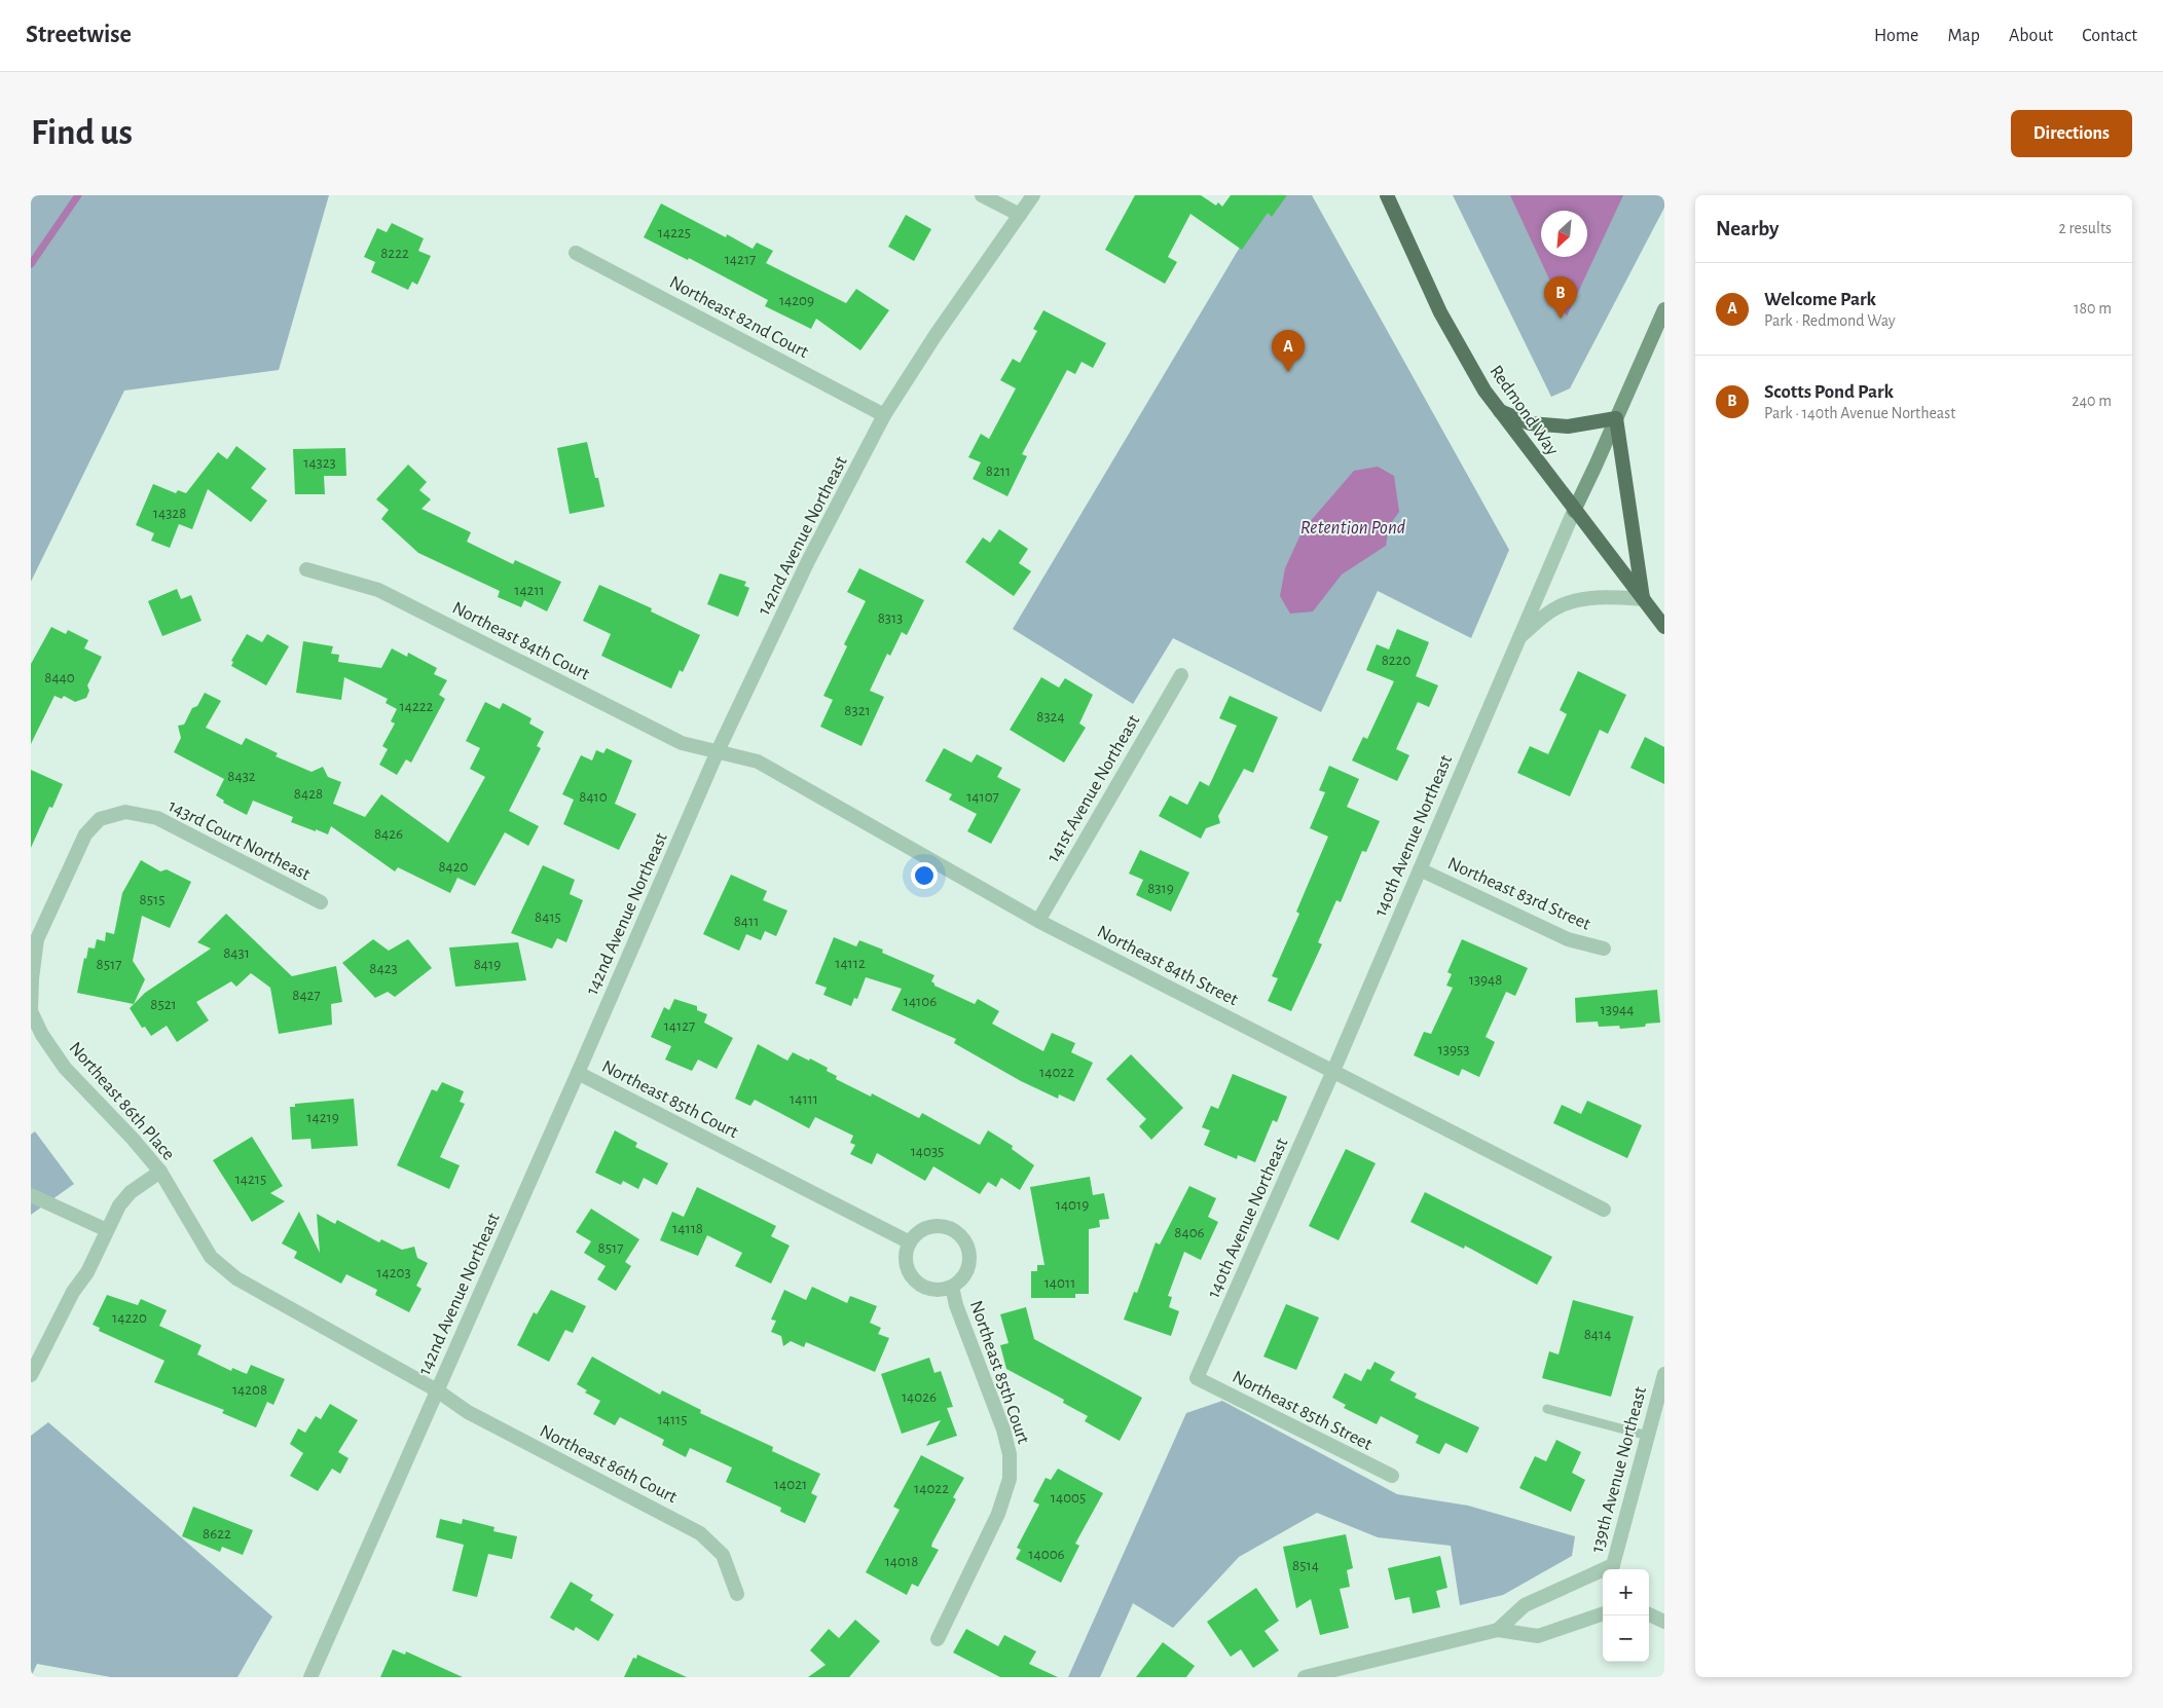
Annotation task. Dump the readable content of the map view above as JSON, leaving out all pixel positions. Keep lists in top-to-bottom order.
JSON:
{
  "streets": {
    "main road": ["Redmond Way", "140th Avenue Northeast"],
    "street": [
      "Northeast 82nd Court",
      "142nd Avenue Northeast",
      "Northeast 84th Court",
      "141st Avenue Northeast",
      "143rd Court Northeast",
      "Northeast 83rd Street",
      "Northeast 84th Street",
      "Northeast 85th Court",
      "Northeast 86th Place",
      "Northeast 85th Street",
      "Northeast 86th Court",
      "139th Avenue Northeast"
    ]
  },
  "crossings": [
    ["Northeast 82nd Court", "142nd Avenue Northeast"],
    ["Redmond Way", "140th Avenue Northeast"],
    ["142nd Avenue Northeast", "Northeast 84th Court"],
    ["142nd Avenue Northeast", "Northeast 84th Street"],
    ["142nd Avenue Northeast", "Northeast 85th Court"],
    ["142nd Avenue Northeast", "Northeast 86th Place"],
    ["142nd Avenue Northeast", "Northeast 86th Court"],
    ["Northeast 84th Court", "Northeast 84th Street"],
    ["141st Avenue Northeast", "Northeast 84th Street"],
    ["140th Avenue Northeast", "Northeast 83rd Street"],
    ["140th Avenue Northeast", "Northeast 84th Street"],
    ["140th Avenue Northeast", "Northeast 85th Street"],
    ["143rd Court Northeast", "Northeast 86th Place"],
    ["Northeast 86th Place", "Northeast 86th Court"]
  ],
  "water": ["Retention Pond"],
  "house_numbers": [
    "14225",
    "8222",
    "14217",
    "14209",
    "14323",
    "8211",
    "14328",
    "14211",
    "8313",
    "8220",
    "8440",
    "14222",
    "8321",
    "8324",
    "8432",
    "8428",
    "8410",
    "14107",
    "8426",
    "8420",
    "8319",
    "8515",
    "8415",
    "8411",
    "8431",
    "14112",
    "8517",
    "8419",
    "8423",
    "13948",
    "8427",
    "14106",
    "8521",
    "13944",
    "14127",
    "13953",
    "14022",
    "14111",
    "14219",
    "14035",
    "14215",
    "14019",
    "14118",
    "8406",
    "8517",
    "14203",
    "14011",
    "14220",
    "8414",
    "14208",
    "14026",
    "14115",
    "14021",
    "14022",
    "14005",
    "8622",
    "14006",
    "14018",
    "8514"
  ],
  "north": "bottom left",
  "page": {
    "header": "Streetwise",
    "nav": [
      "Home",
      "Map",
      "About",
      "Contact"
    ],
    "buttons": "Directions",
    "title": "Find us",
    "heading": ["Nearby", "2 results"],
    "list": [
      {
        "mark": "A",
        "name": "Welcome Park",
        "note": "Park · Redmond Way",
        "value": "180 m"
      },
      {
        "mark": "B",
        "name": "Scotts Pond Park",
        "note": "Park · 140th Avenue Northeast",
        "value": "240 m"
      }
    ],
    "pins": ["B", "A"],
    "map_buttons": ["+", "−"]
  }
}
